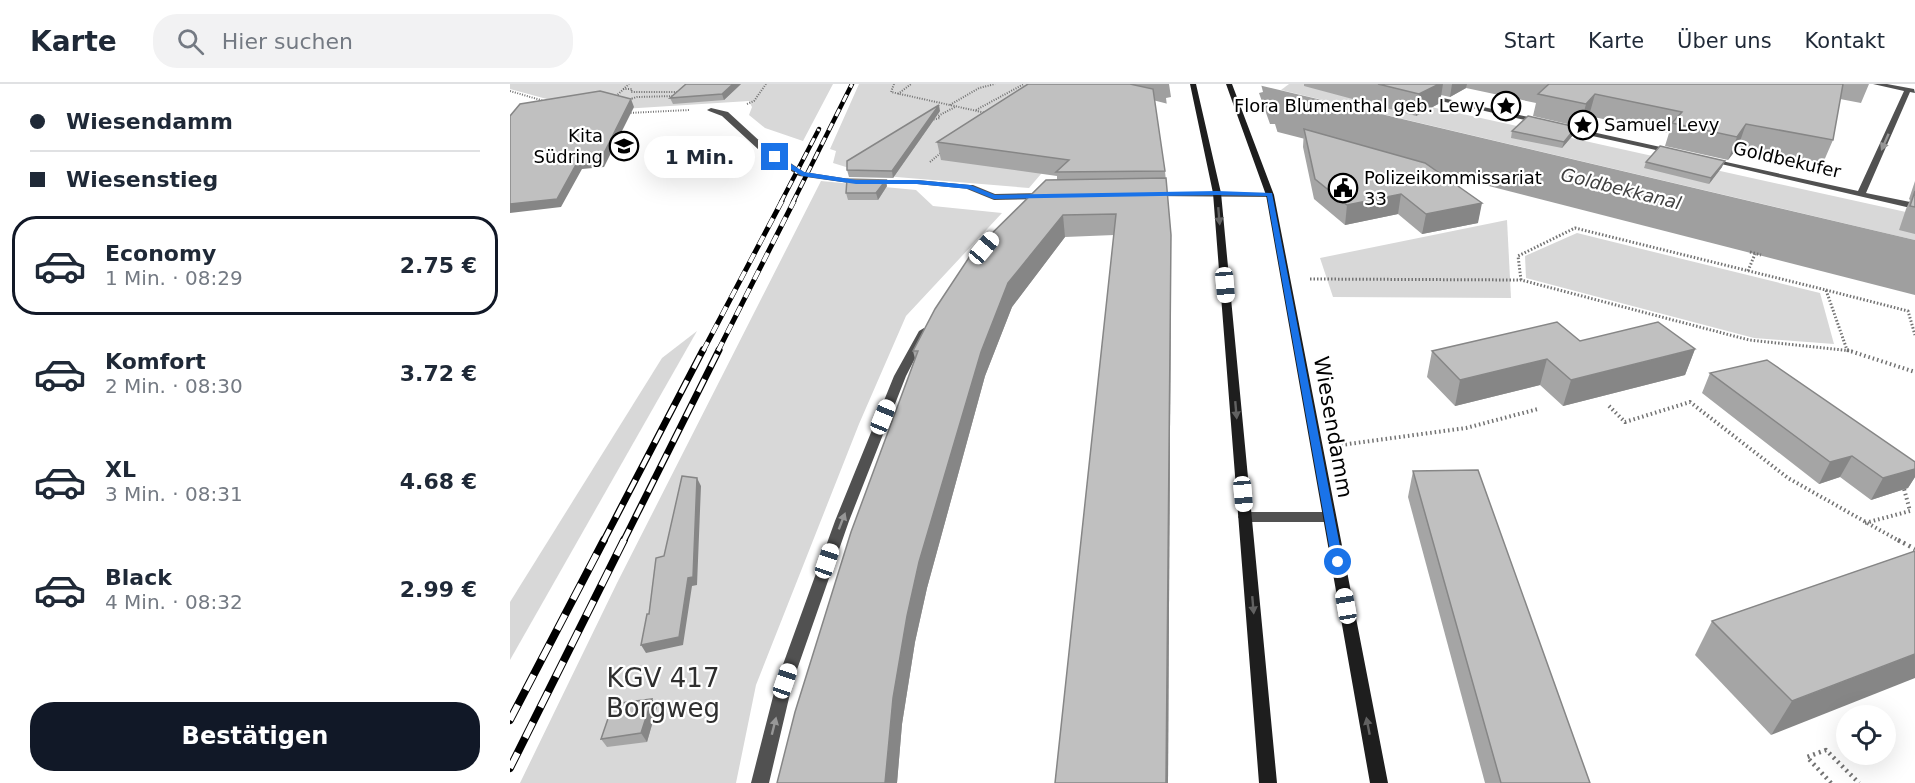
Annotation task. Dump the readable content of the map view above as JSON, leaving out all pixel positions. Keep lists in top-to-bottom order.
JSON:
{
  "streets": {
    "street": ["Goldbekufer", "Wiesendamm"]
  },
  "water": ["Goldbekkanal"],
  "parks": ["KGV 417 Borgweg"],
  "places": {
    "place": ["Flora Blumenthal geb. Lewy", "Samuel Levy"],
    "school or university": ["Kita Südring"],
    "public building": ["Polizeikommissariat 33"]
  },
  "page": {
    "header": "Karte",
    "search": "Hier suchen",
    "nav": [
      "Start",
      "Karte",
      "Über uns",
      "Kontakt"
    ],
    "banner": ["Wiesendamm", "Wiesenstieg"],
    "bubble": "1 Min.",
    "list": [
      {
        "name": "Economy",
        "note": "1 Min. · 08:29",
        "value": "2.75 €"
      },
      {
        "name": "Komfort",
        "note": "2 Min. · 08:30",
        "value": "3.72 €"
      },
      {
        "name": "XL",
        "note": "3 Min. · 08:31",
        "value": "4.68 €"
      },
      {
        "name": "Black",
        "note": "4 Min. · 08:32",
        "value": "2.99 €"
      }
    ],
    "buttons": "Bestätigen"
  }
}
